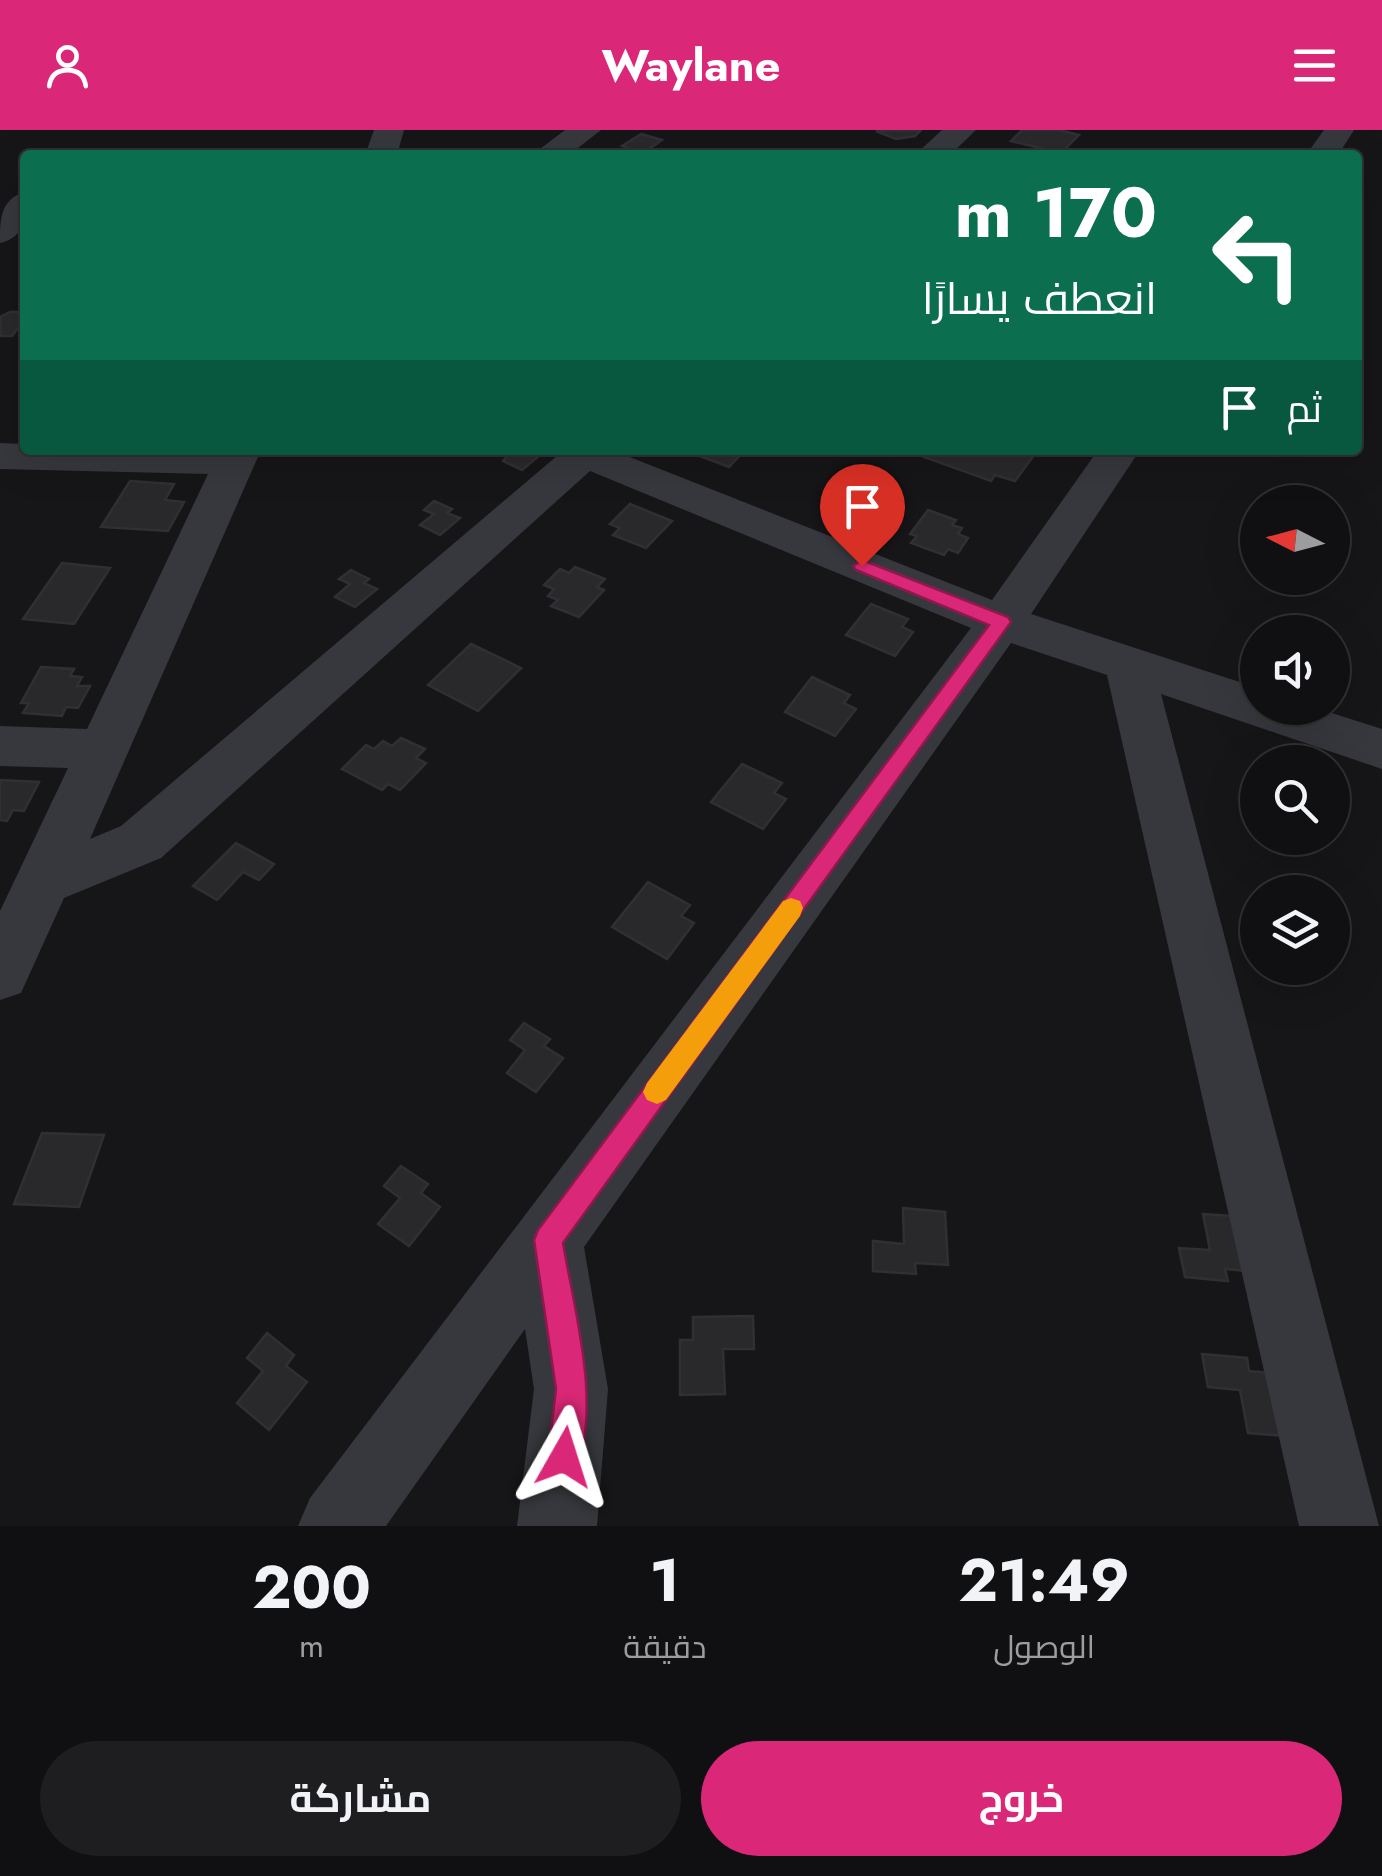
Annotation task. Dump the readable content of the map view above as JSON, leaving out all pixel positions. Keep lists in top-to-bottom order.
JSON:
{
  "north": "left",
  "page": {
    "header": "Waylane",
    "turn": ["170 m", "انعطف يسارًا"],
    "then": "ثم",
    "eta": [
      "21:49",
      "الوصول",
      "1",
      "دقيقة",
      "200",
      "m"
    ],
    "buttons": ["خروج", "مشاركة"]
  }
}
